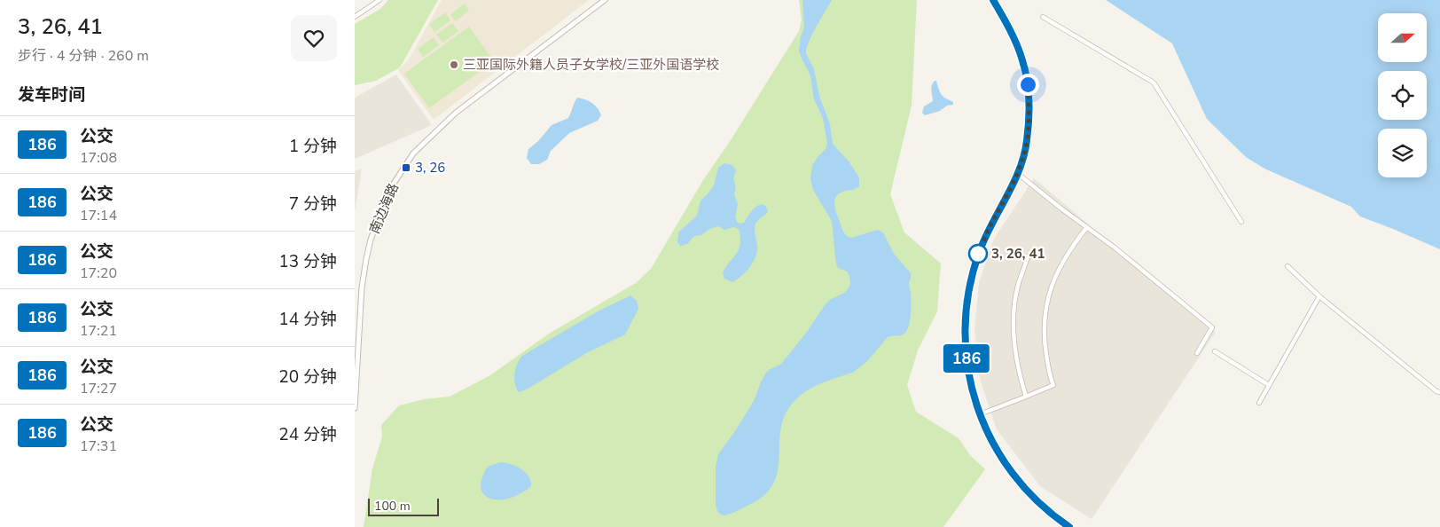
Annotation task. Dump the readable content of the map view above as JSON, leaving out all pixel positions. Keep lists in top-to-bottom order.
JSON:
{
  "streets": {
    "street": ["南边海路"]
  },
  "places": {
    "other": ["三亚国际外籍人员子女学校/三亚外国语学校", "3, 26, 41"],
    "transit": ["3, 26"]
  },
  "lines": ["bus line 186"],
  "scale_bar": "100 m",
  "north": "right",
  "page": {
    "heading": [
      ["3, 26, 41", "步行 · 4 分钟 · 260 m"],
      "发车时间"
    ],
    "on_map": "186",
    "list": [
      {
        "mark": "186",
        "name": "公交",
        "note": "17:08",
        "value": "1 分钟"
      },
      {
        "mark": "186",
        "name": "公交",
        "note": "17:14",
        "value": "7 分钟"
      },
      {
        "mark": "186",
        "name": "公交",
        "note": "17:20",
        "value": "13 分钟"
      },
      {
        "mark": "186",
        "name": "公交",
        "note": "17:21",
        "value": "14 分钟"
      },
      {
        "mark": "186",
        "name": "公交",
        "note": "17:27",
        "value": "20 分钟"
      },
      {
        "mark": "186",
        "name": "公交",
        "note": "17:31",
        "value": "24 分钟"
      }
    ],
    "scale": "100 m"
  }
}
